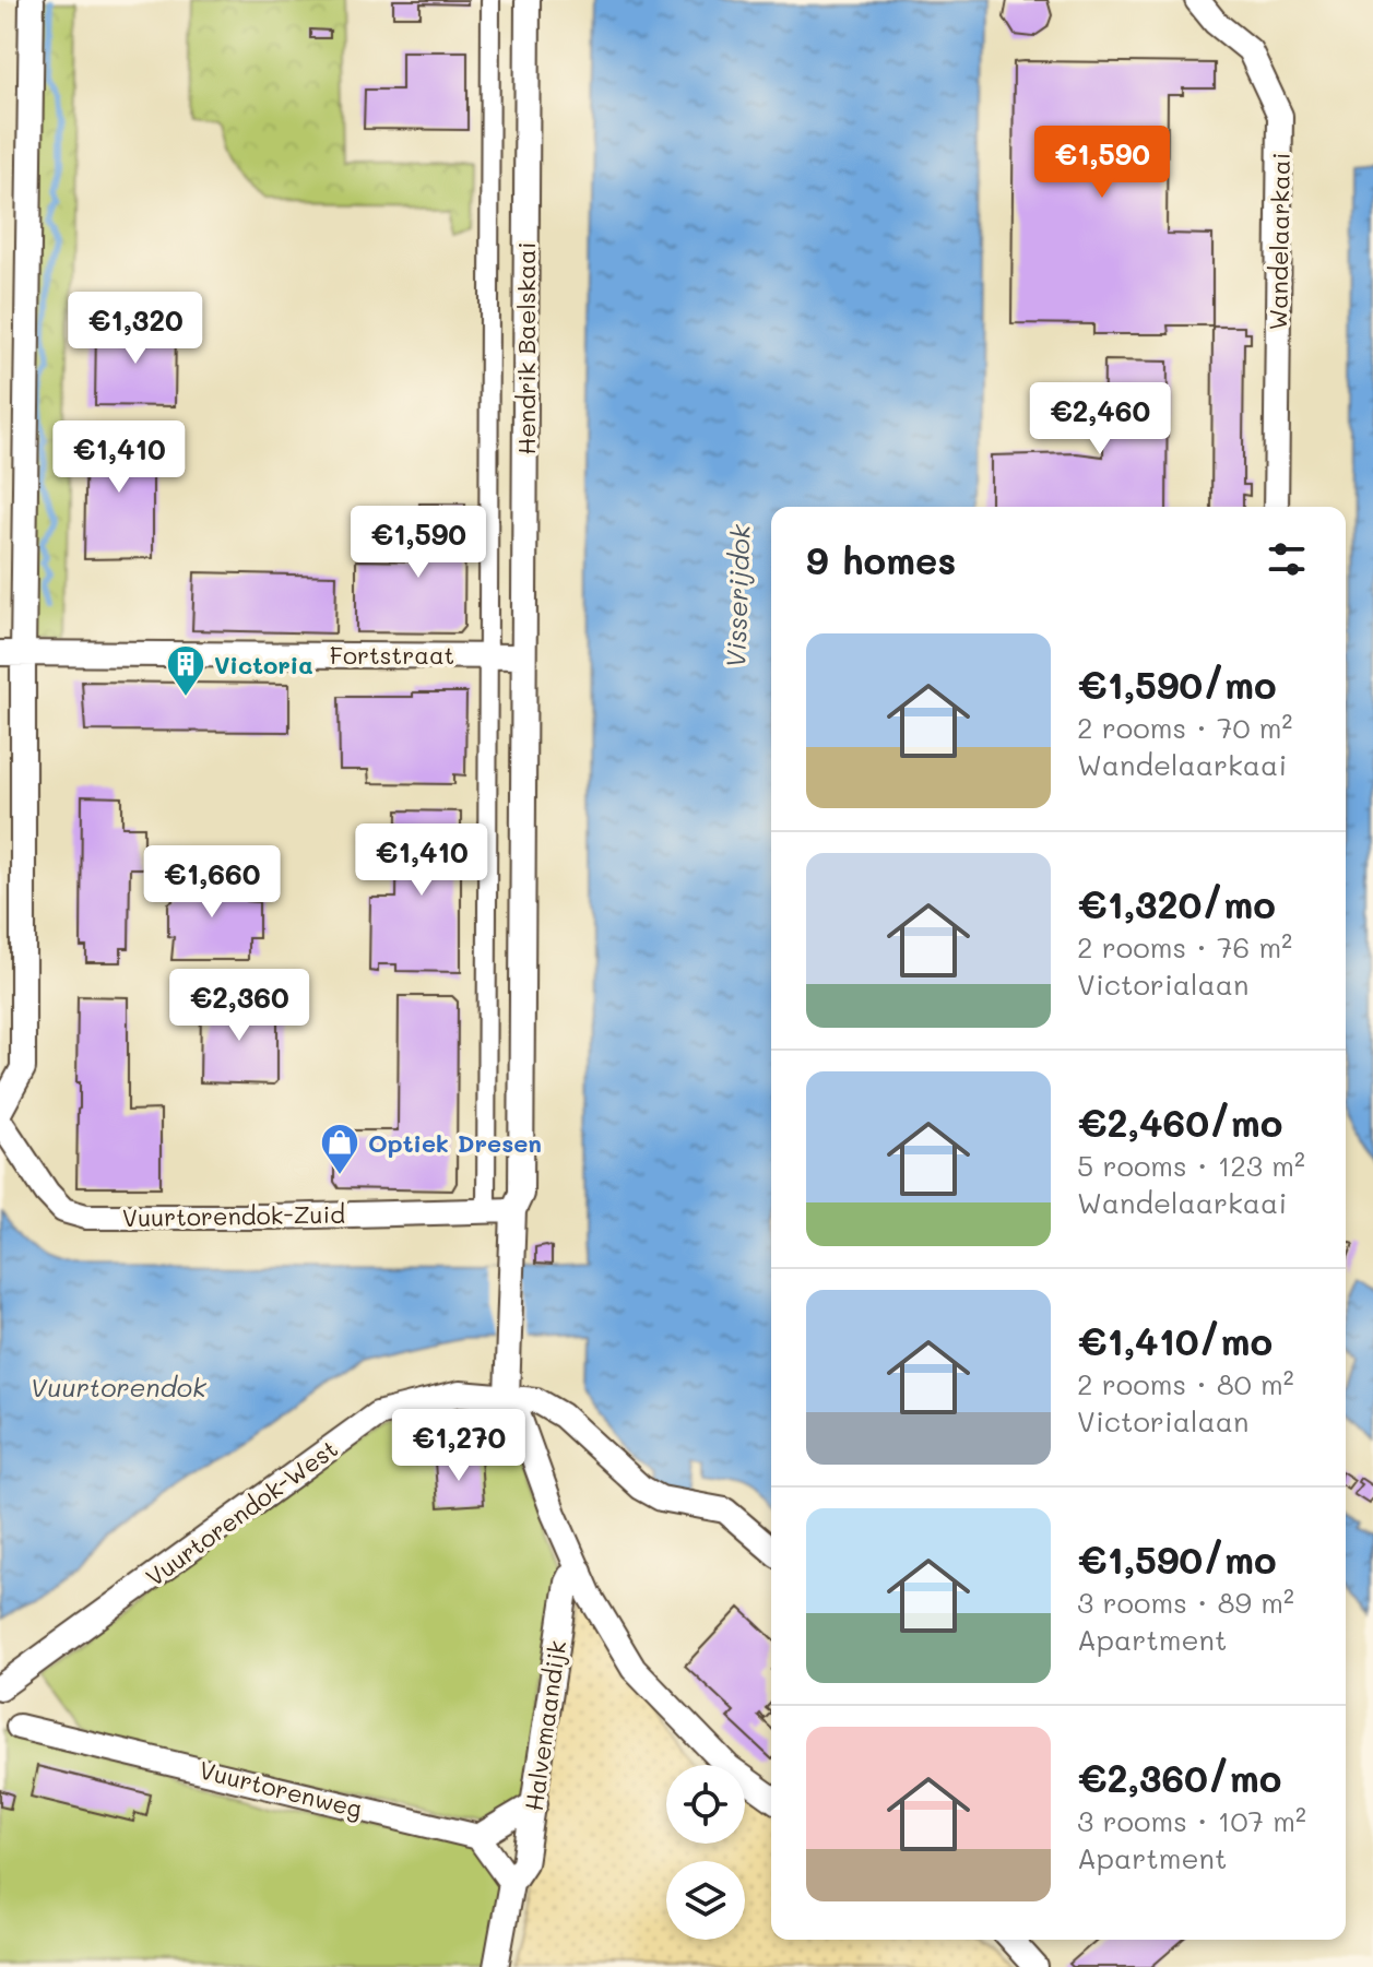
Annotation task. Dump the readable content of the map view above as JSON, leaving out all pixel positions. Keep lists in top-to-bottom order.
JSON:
{
  "streets": {
    "street": [
      "Wandelaarkaai",
      "Hendrik Baelskaai",
      "Fortstraat",
      "Vuurtorendok-Zuid",
      "Vuurtorendok-West",
      "Halvemaandijk",
      "Vuurtorenweg"
    ]
  },
  "crossings": [
    ["Hendrik Baelskaai", "Fortstraat"],
    ["Hendrik Baelskaai", "Vuurtorendok-Zuid"],
    ["Hendrik Baelskaai", "Vuurtorendok-West"],
    ["Hendrik Baelskaai", "Halvemaandijk"]
  ],
  "water": ["Visserijdok", "Vuurtorendok"],
  "places": {
    "building": ["Victoria"],
    "shop": ["Optiek Dresen"]
  },
  "page": {
    "price": [
      "€1,590",
      "€1,320",
      "€2,460",
      "€1,410",
      "€1,590",
      "€1,410",
      "€1,660",
      "€2,360",
      "€1,270"
    ],
    "heading": "9 homes",
    "list": [
      {
        "name": "€1,590/mo",
        "note": "2 rooms · 70 m² · Wandelaarkaai"
      },
      {
        "name": "€1,320/mo",
        "note": "2 rooms · 76 m² · Victorialaan"
      },
      {
        "name": "€2,460/mo",
        "note": "5 rooms · 123 m² · Wandelaarkaai"
      },
      {
        "name": "€1,410/mo",
        "note": "2 rooms · 80 m² · Victorialaan"
      },
      {
        "name": "€1,590/mo",
        "note": "3 rooms · 89 m² · Apartment"
      },
      {
        "name": "€2,360/mo",
        "note": "3 rooms · 107 m² · Apartment"
      }
    ]
  }
}
